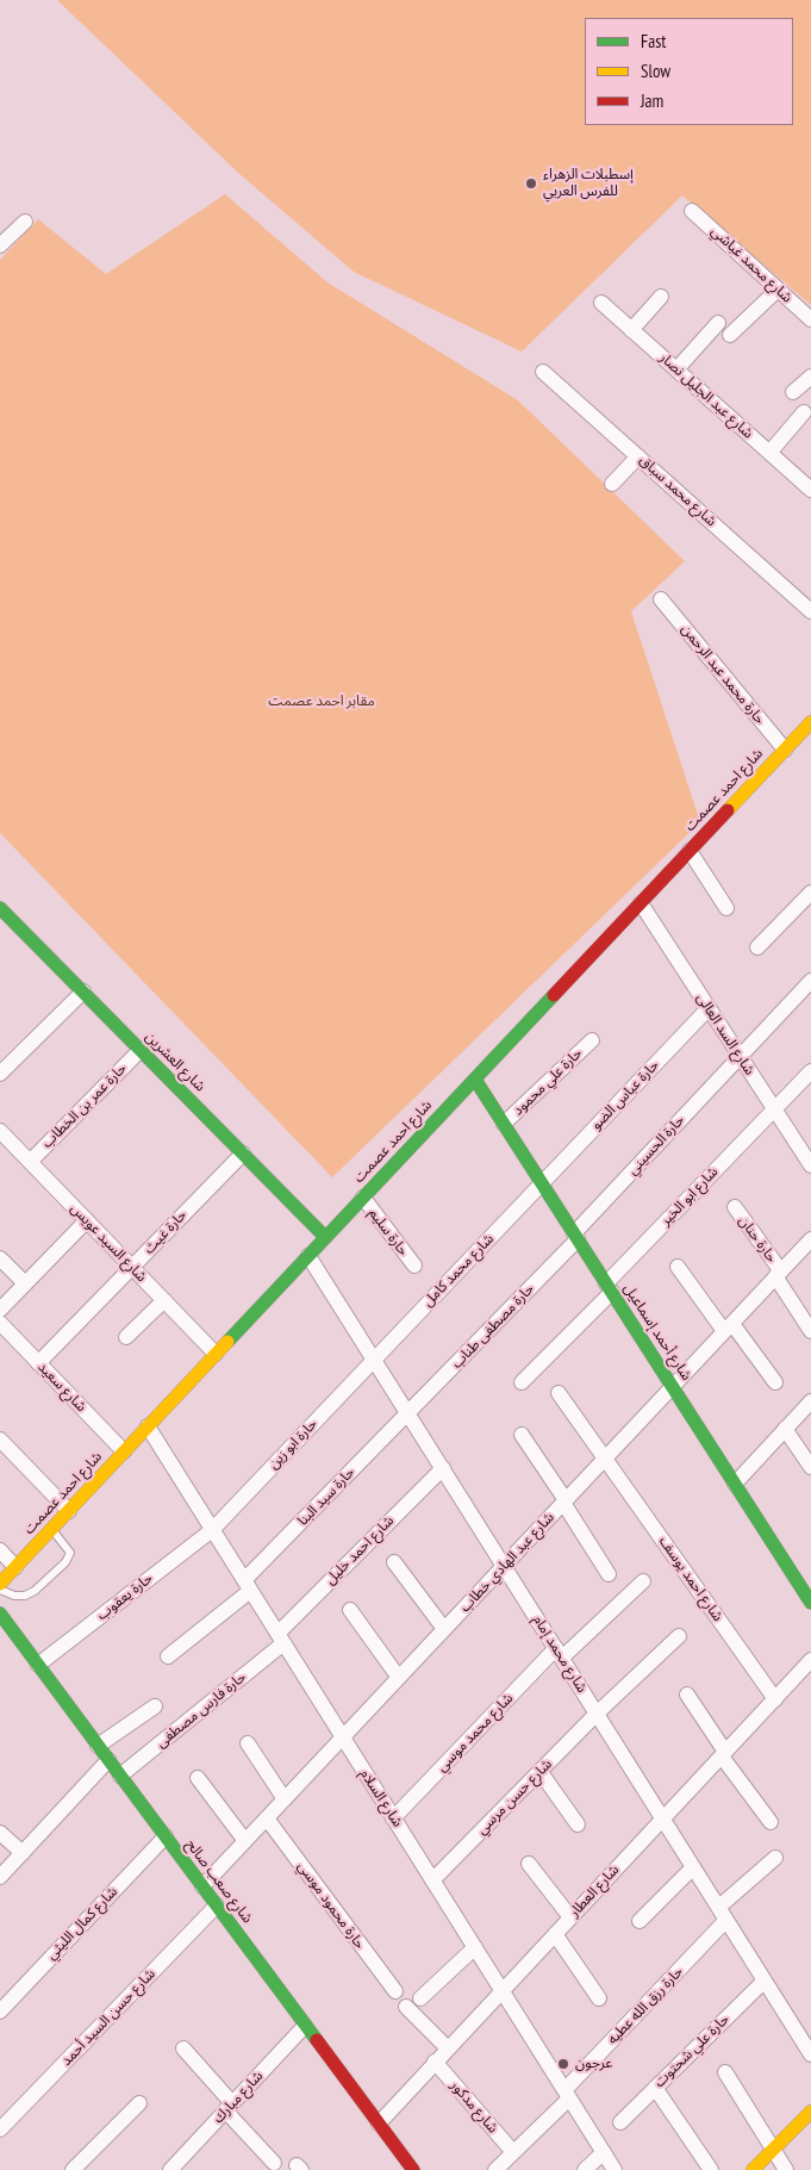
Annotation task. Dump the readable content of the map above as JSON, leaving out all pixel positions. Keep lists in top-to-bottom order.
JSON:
{
  "streets": {
    "main road": [
      "شارع احمد عصمت",
      "شارع العشرين",
      "شارع أحمد إسماعيل",
      "شارع صعب صالح"
    ],
    "street": [
      "شارع محمد غباشي",
      "شارع عبد الجليل نصار",
      "شارع محمد سباق",
      "حارة محمد عبد الرحمن",
      "شارع السد العالى",
      "حارة علي محمود",
      "حارة عباس الضو",
      "حارة عمر بن الخطاب",
      "حارة الحسيني",
      "شارع ابو الخير",
      "حارة غيث",
      "حارة سليم",
      "حارة حنان",
      "شارع السيد عويس",
      "شارع محمد كامل",
      "حارة مصطفى طناب",
      "شارع سعيد",
      "حارة ابو زين",
      "حارة سيد البنا",
      "شارع احمد خليل",
      "شارع عبد الهادي خطاب",
      "شارع احمد يوسف",
      "حارة يعقوب",
      "شارع محمد إمام",
      "حارة فارس مصطفى",
      "شارع محمد موسي",
      "شارع حسن مرسي",
      "شارع السلام",
      "شارع العطار",
      "حارة محمود موسي",
      "شارع كمال الليثي",
      "حارة رزق الله عطيه",
      "شارع حسن السيد أحمد",
      "حارة علي شحتوت",
      "شارع مبارك",
      "شارع مدكور"
    ]
  },
  "crossings": [
    ["حارة محمد عبد الرحمن", "شارع احمد عصمت"],
    ["شارع احمد عصمت", "شارع السد العالى"],
    ["شارع احمد عصمت", "شارع العشرين"],
    ["شارع احمد عصمت", "حارة سليم"],
    ["شارع احمد عصمت", "شارع السيد عويس"],
    ["شارع احمد عصمت", "شارع أحمد إسماعيل"],
    ["شارع احمد عصمت", "شارع سعيد"],
    ["شارع احمد عصمت", "شارع محمد إمام"],
    ["شارع احمد عصمت", "شارع السلام"],
    ["شارع السد العالى", "حارة عباس الضو"],
    ["شارع السد العالى", "حارة الحسيني"],
    ["شارع السد العالى", "شارع ابو الخير"],
    ["شارع العشرين", "حارة عمر بن الخطاب"],
    ["شارع العشرين", "حارة غيث"],
    ["حارة علي محمود", "شارع أحمد إسماعيل"],
    ["حارة عباس الضو", "شارع محمد كامل"],
    ["حارة عباس الضو", "شارع أحمد إسماعيل"],
    ["حارة عمر بن الخطاب", "شارع السيد عويس"],
    ["حارة الحسيني", "حارة مصطفى طناب"],
    ["حارة الحسيني", "شارع أحمد إسماعيل"],
    ["شارع ابو الخير", "شارع أحمد إسماعيل"],
    ["حارة غيث", "شارع السيد عويس"],
    ["حارة غيث", "شارع سعيد"],
    ["حارة حنان", "شارع عبد الهادي خطاب"],
    ["شارع محمد كامل", "شارع أحمد إسماعيل"],
    ["شارع محمد كامل", "حارة ابو زين"],
    ["شارع محمد كامل", "شارع محمد إمام"],
    ["حارة مصطفى طناب", "شارع أحمد إسماعيل"],
    ["حارة مصطفى طناب", "حارة سيد البنا"],
    ["حارة مصطفى طناب", "شارع محمد إمام"],
    ["شارع أحمد إسماعيل", "شارع عبد الهادي خطاب"],
    ["حارة ابو زين", "حارة يعقوب"],
    ["حارة ابو زين", "شارع محمد إمام"],
    ["حارة ابو زين", "شارع السلام"],
    ["حارة سيد البنا", "شارع محمد إمام"],
    ["حارة سيد البنا", "شارع السلام"],
    ["شارع احمد خليل", "شارع محمد إمام"],
    ["شارع احمد خليل", "حارة فارس مصطفى"],
    ["شارع احمد خليل", "شارع السلام"],
    ["شارع عبد الهادي خطاب", "شارع احمد يوسف"],
    ["شارع عبد الهادي خطاب", "شارع محمد إمام"],
    ["شارع عبد الهادي خطاب", "شارع السلام"],
    ["شارع عبد الهادي خطاب", "شارع صعب صالح"],
    ["شارع عبد الهادي خطاب", "حارة محمود موسي"],
    ["شارع احمد يوسف", "شارع العطار"],
    ["حارة يعقوب", "شارع السلام"],
    ["حارة يعقوب", "شارع صعب صالح"],
    ["شارع محمد إمام", "شارع محمد موسي"],
    ["شارع محمد إمام", "شارع حسن مرسي"],
    ["شارع محمد إمام", "شارع العطار"],
    ["شارع محمد إمام", "حارة رزق الله عطيه"],
    ["شارع محمد إمام", "حارة علي شحتوت"],
    ["حارة فارس مصطفى", "شارع السلام"],
    ["حارة فارس مصطفى", "شارع صعب صالح"],
    ["شارع محمد موسي", "شارع السلام"],
    ["شارع حسن مرسي", "شارع السلام"],
    ["شارع السلام", "شارع العطار"],
    ["شارع السلام", "حارة رزق الله عطيه"],
    ["شارع صعب صالح", "شارع العطار"],
    ["شارع صعب صالح", "شارع كمال الليثي"],
    ["شارع صعب صالح", "شارع حسن السيد أحمد"],
    ["شارع صعب صالح", "شارع مبارك"],
    ["شارع العطار", "شارع مدكور"],
    ["حارة رزق الله عطيه", "شارع مدكور"]
  ],
  "parks": ["مقابر احمد عصمت"],
  "places": ["إسطبلات الزهراء للفرس العربي", "عرجون"],
  "legend": ["Fast", "Slow", "Jam"]
}
